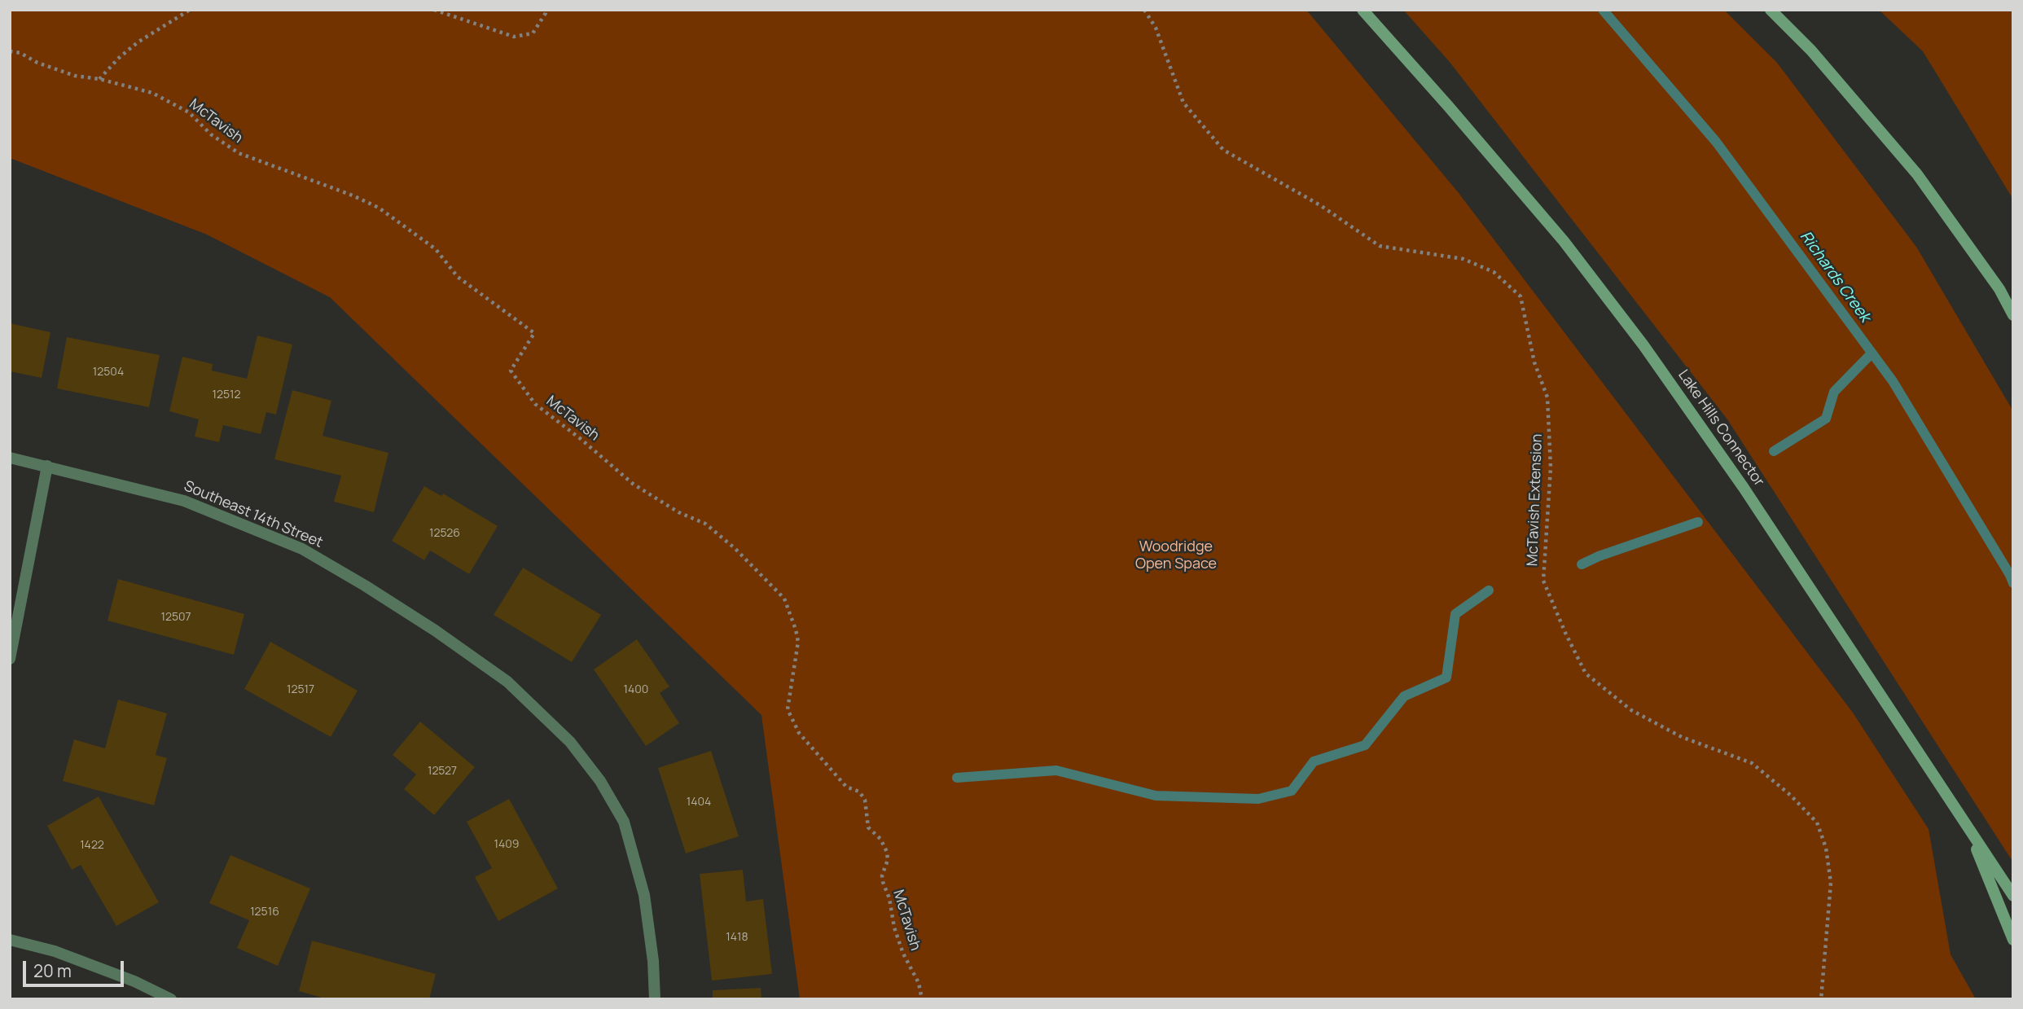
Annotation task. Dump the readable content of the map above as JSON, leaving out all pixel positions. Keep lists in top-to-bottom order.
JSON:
{
  "streets": {
    "main road": ["Lake Hills Connector"],
    "street": ["Southeast 14th Street"],
    "path": ["McTavish", "McTavish Extension"]
  },
  "water": ["Richards Creek"],
  "parks": ["Woodridge Open Space"],
  "house_numbers": [
    "12504",
    "12512",
    "12526",
    "12507",
    "12517",
    "1400",
    "12527",
    "1404",
    "1409",
    "1422",
    "12516",
    "1418"
  ],
  "scale_bar": "20 m"
}
